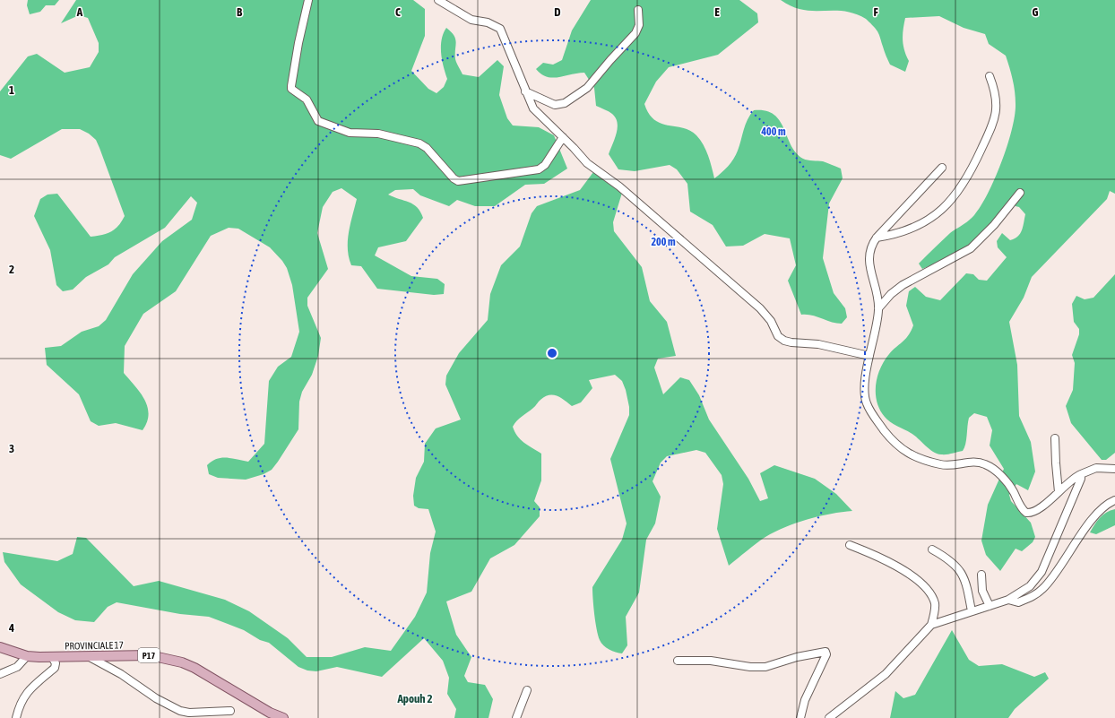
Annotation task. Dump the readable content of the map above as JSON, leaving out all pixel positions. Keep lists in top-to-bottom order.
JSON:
{
  "streets": {
    "main road": ["PROVINCIALE 17", "P17"]
  },
  "districts": ["Apouh 2"],
  "grid": {
    "columns": [
      "A",
      "B",
      "C",
      "D",
      "E",
      "F",
      "G"
    ],
    "rows": [
      "1",
      "2",
      "3",
      "4"
    ]
  },
  "rings": ["400 m", "200 m"]
}
